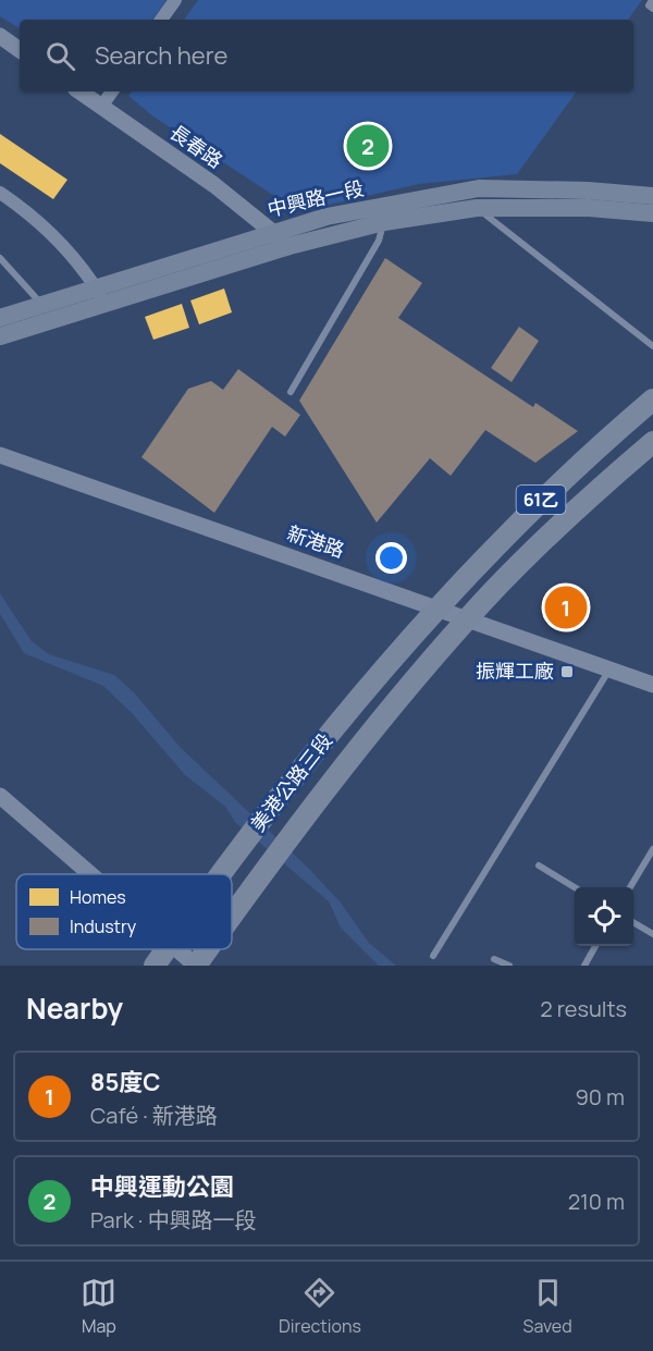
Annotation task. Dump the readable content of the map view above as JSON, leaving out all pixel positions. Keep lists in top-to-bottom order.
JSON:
{
  "streets": {
    "main road": ["中興路一段", "61乙", "美港公路三段"],
    "street": ["長春路", "新港路"]
  },
  "crossings": [
    ["長春路", "中興路一段"],
    ["61乙", "新港路"],
    ["61乙", "美港公路三段"],
    ["新港路", "美港公路三段"]
  ],
  "places": {
    "transit": ["振輝工廠"]
  },
  "legend": ["Homes", "Industry"],
  "page": {
    "search": "Search here",
    "pins": ["2", "1"],
    "heading": ["Nearby", "2 results"],
    "list": [
      {
        "mark": "1",
        "name": "85度C",
        "note": "Café · 新港路",
        "value": "90 m"
      },
      {
        "mark": "2",
        "name": "中興運動公園",
        "note": "Park · 中興路一段",
        "value": "210 m"
      }
    ],
    "nav": ["Map", "Directions", "Saved"]
  }
}
